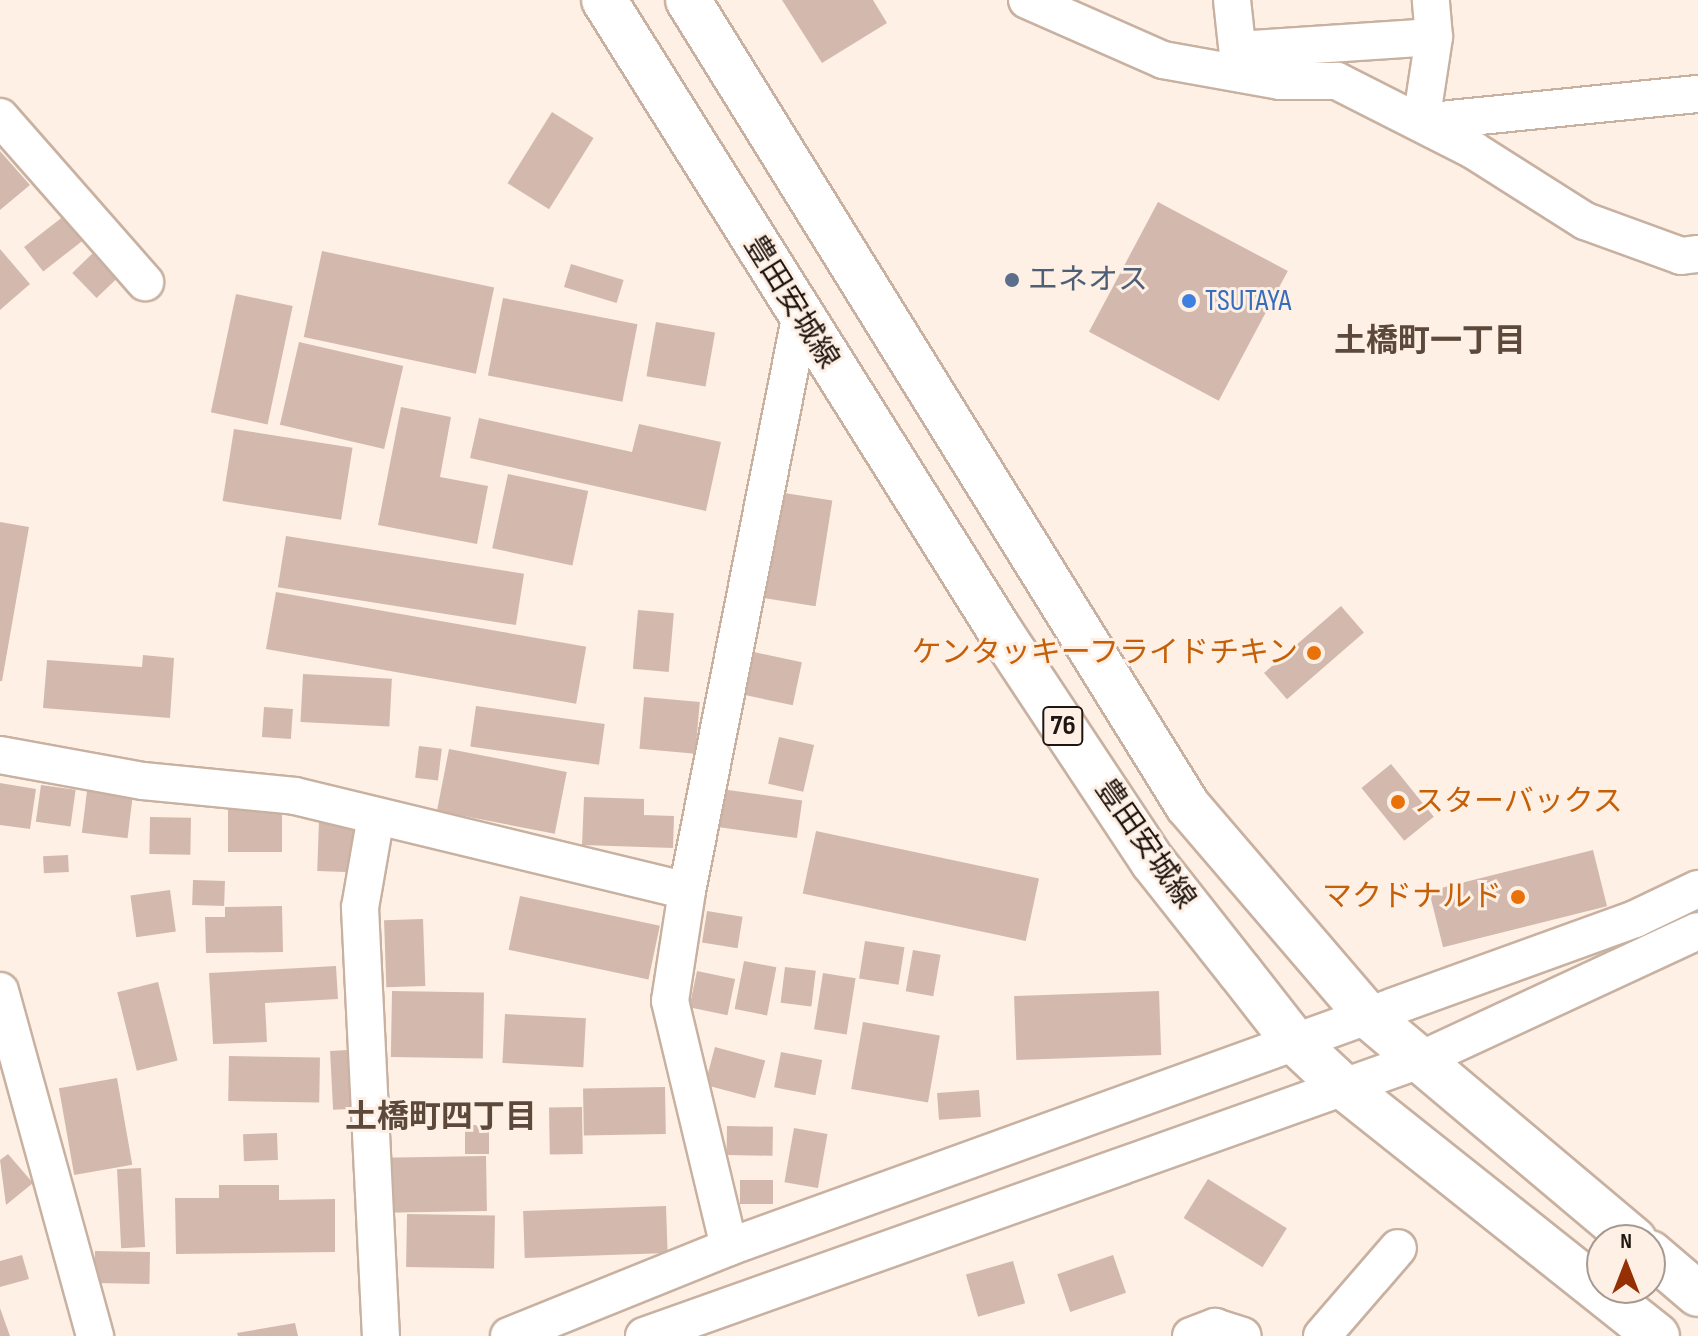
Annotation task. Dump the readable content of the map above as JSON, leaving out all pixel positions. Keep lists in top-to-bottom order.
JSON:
{
  "streets": {
    "main road": ["豊田安城線", "76"]
  },
  "districts": ["土橋町一丁目", "土橋町四丁目"],
  "places": [
    "エネオス",
    "TSUTAYA",
    "ケンタッキーフライドチキン",
    "スターバックス",
    "マクドナルド"
  ],
  "north": "top"
}
